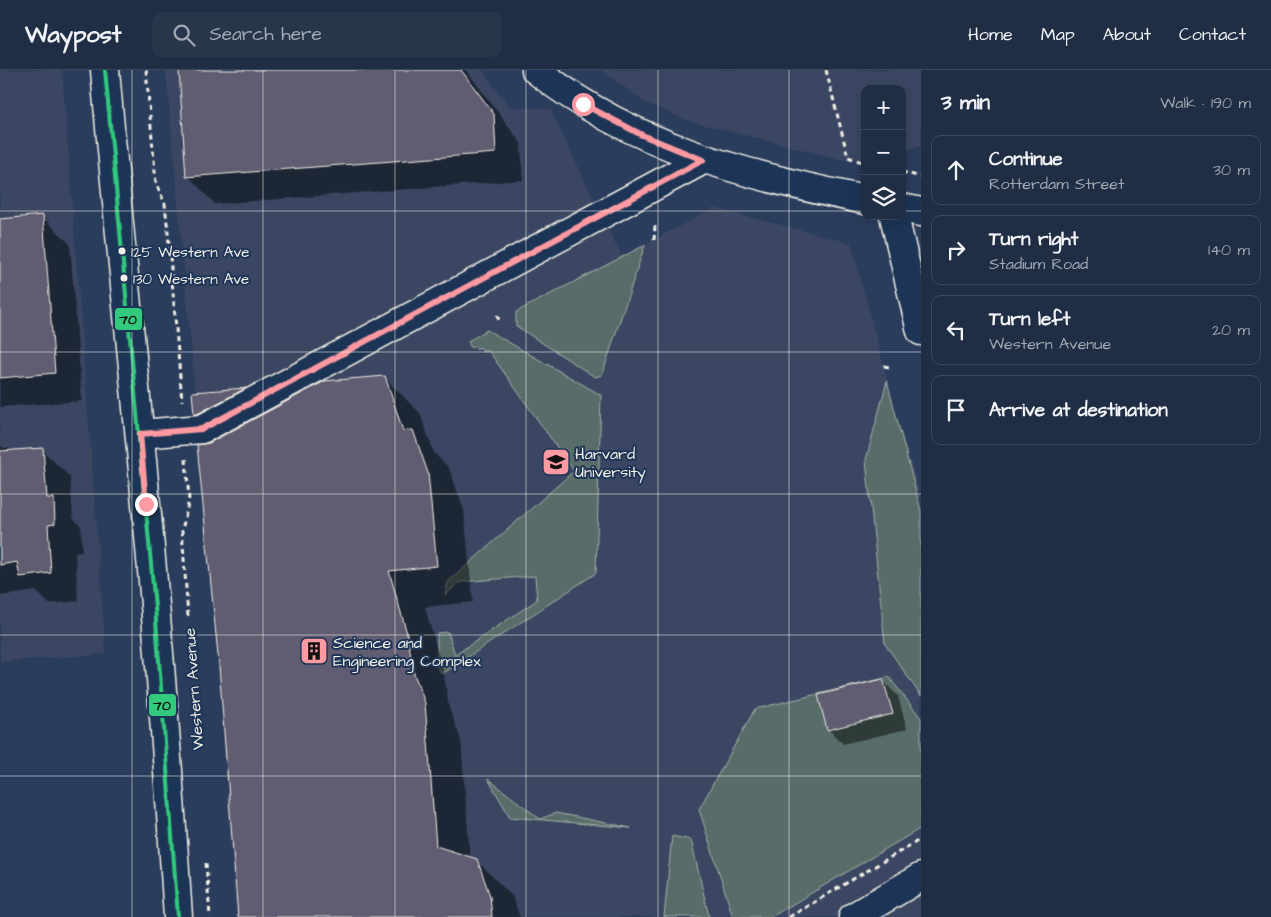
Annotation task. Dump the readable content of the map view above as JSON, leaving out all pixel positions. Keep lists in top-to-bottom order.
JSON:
{
  "streets": {
    "street": ["Western Avenue"]
  },
  "places": {
    "other": ["125 Western Ave", "130 Western Ave"],
    "school or university": ["Harvard University"],
    "building": ["Science and Engineering Complex"]
  },
  "lines": ["transit line 70"],
  "page": {
    "header": "Waypost",
    "search": "Search here",
    "nav": [
      "Home",
      "Map",
      "About",
      "Contact"
    ],
    "heading": ["3 min", "Walk · 190 m"],
    "map_buttons": ["+", "−"],
    "list": [
      ["Continue", "Rotterdam Street", "30 m"],
      ["Turn right", "Stadium Road", "140 m"],
      ["Turn left", "Western Avenue", "20 m"],
      "Arrive at destination"
    ]
  }
}
